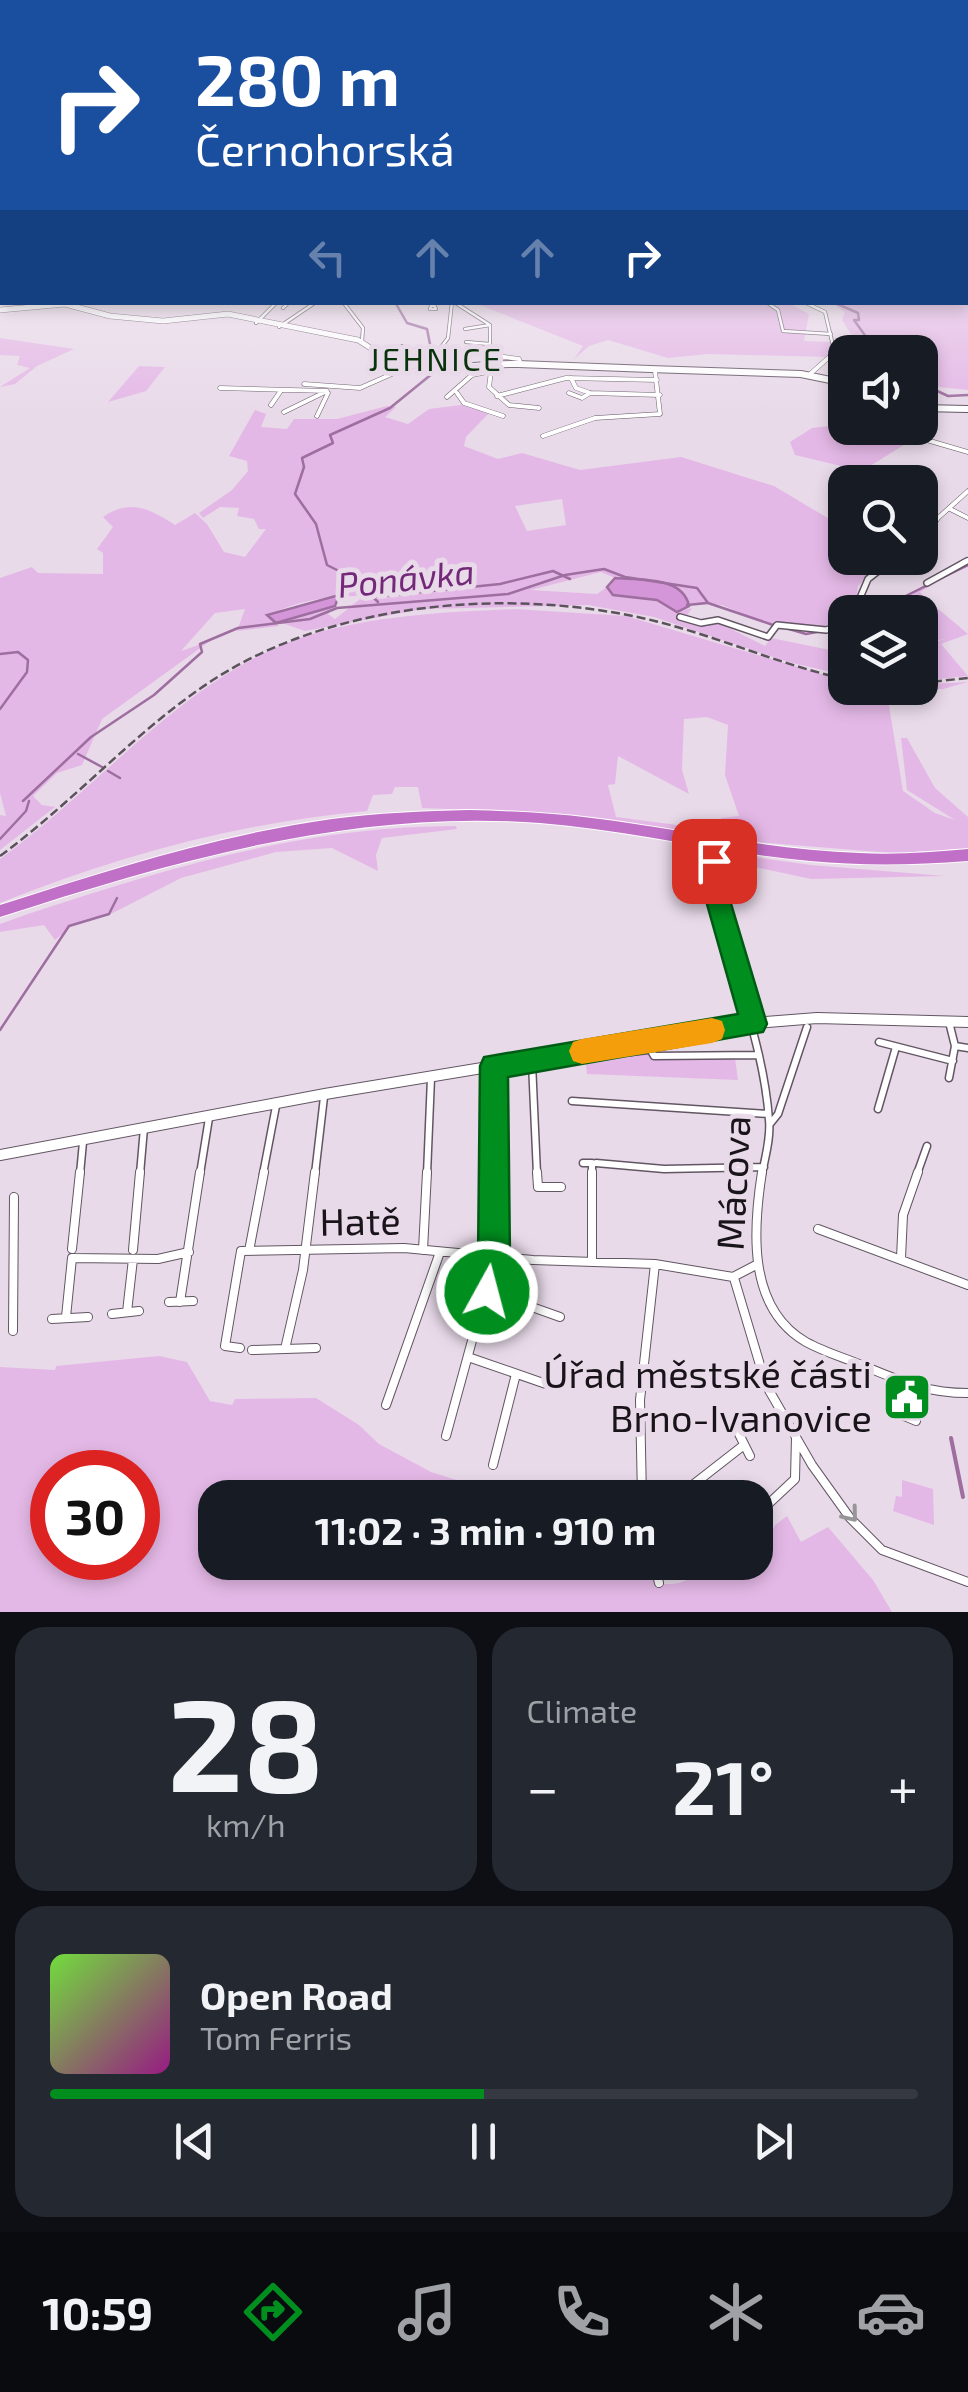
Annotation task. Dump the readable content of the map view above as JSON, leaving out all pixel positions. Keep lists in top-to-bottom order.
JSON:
{
  "streets": {
    "street": ["Mácova", "Hatě"]
  },
  "districts": ["JEHNICE"],
  "water": ["Ponávka"],
  "places": {
    "public building": ["Úřad městské části Brno-Ivanovice"]
  },
  "page": {
    "turn": ["280 m", "Černohorská"],
    "limit": "30",
    "trip": "11:02 · 3 min · 910 m",
    "tile": [
      ["28", "km/h"],
      "Climate"
    ],
    "heat": ["−", "21°", "+"],
    "song": ["Open Road", "Tom Ferris"],
    "tabs": "10:59"
  }
}
